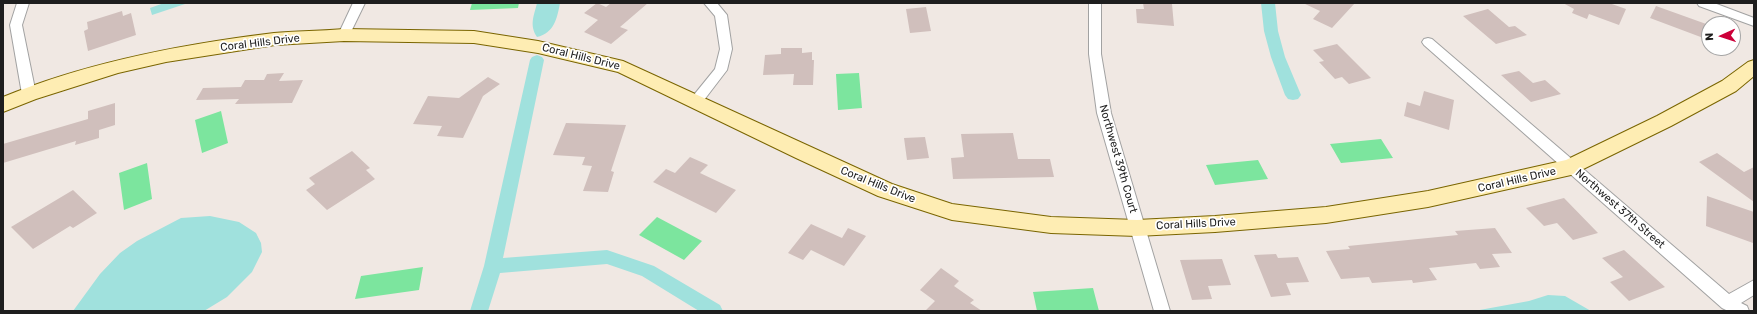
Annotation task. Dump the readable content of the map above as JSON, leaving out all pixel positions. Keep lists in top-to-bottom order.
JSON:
{
  "streets": {
    "street": ["Coral Hills Drive", "Northwest 39th Court", "Northwest 37th Street"]
  },
  "crossings": [
    ["Coral Hills Drive", "Northwest 39th Court"],
    ["Coral Hills Drive", "Northwest 37th Street"]
  ],
  "north": "left"
}
